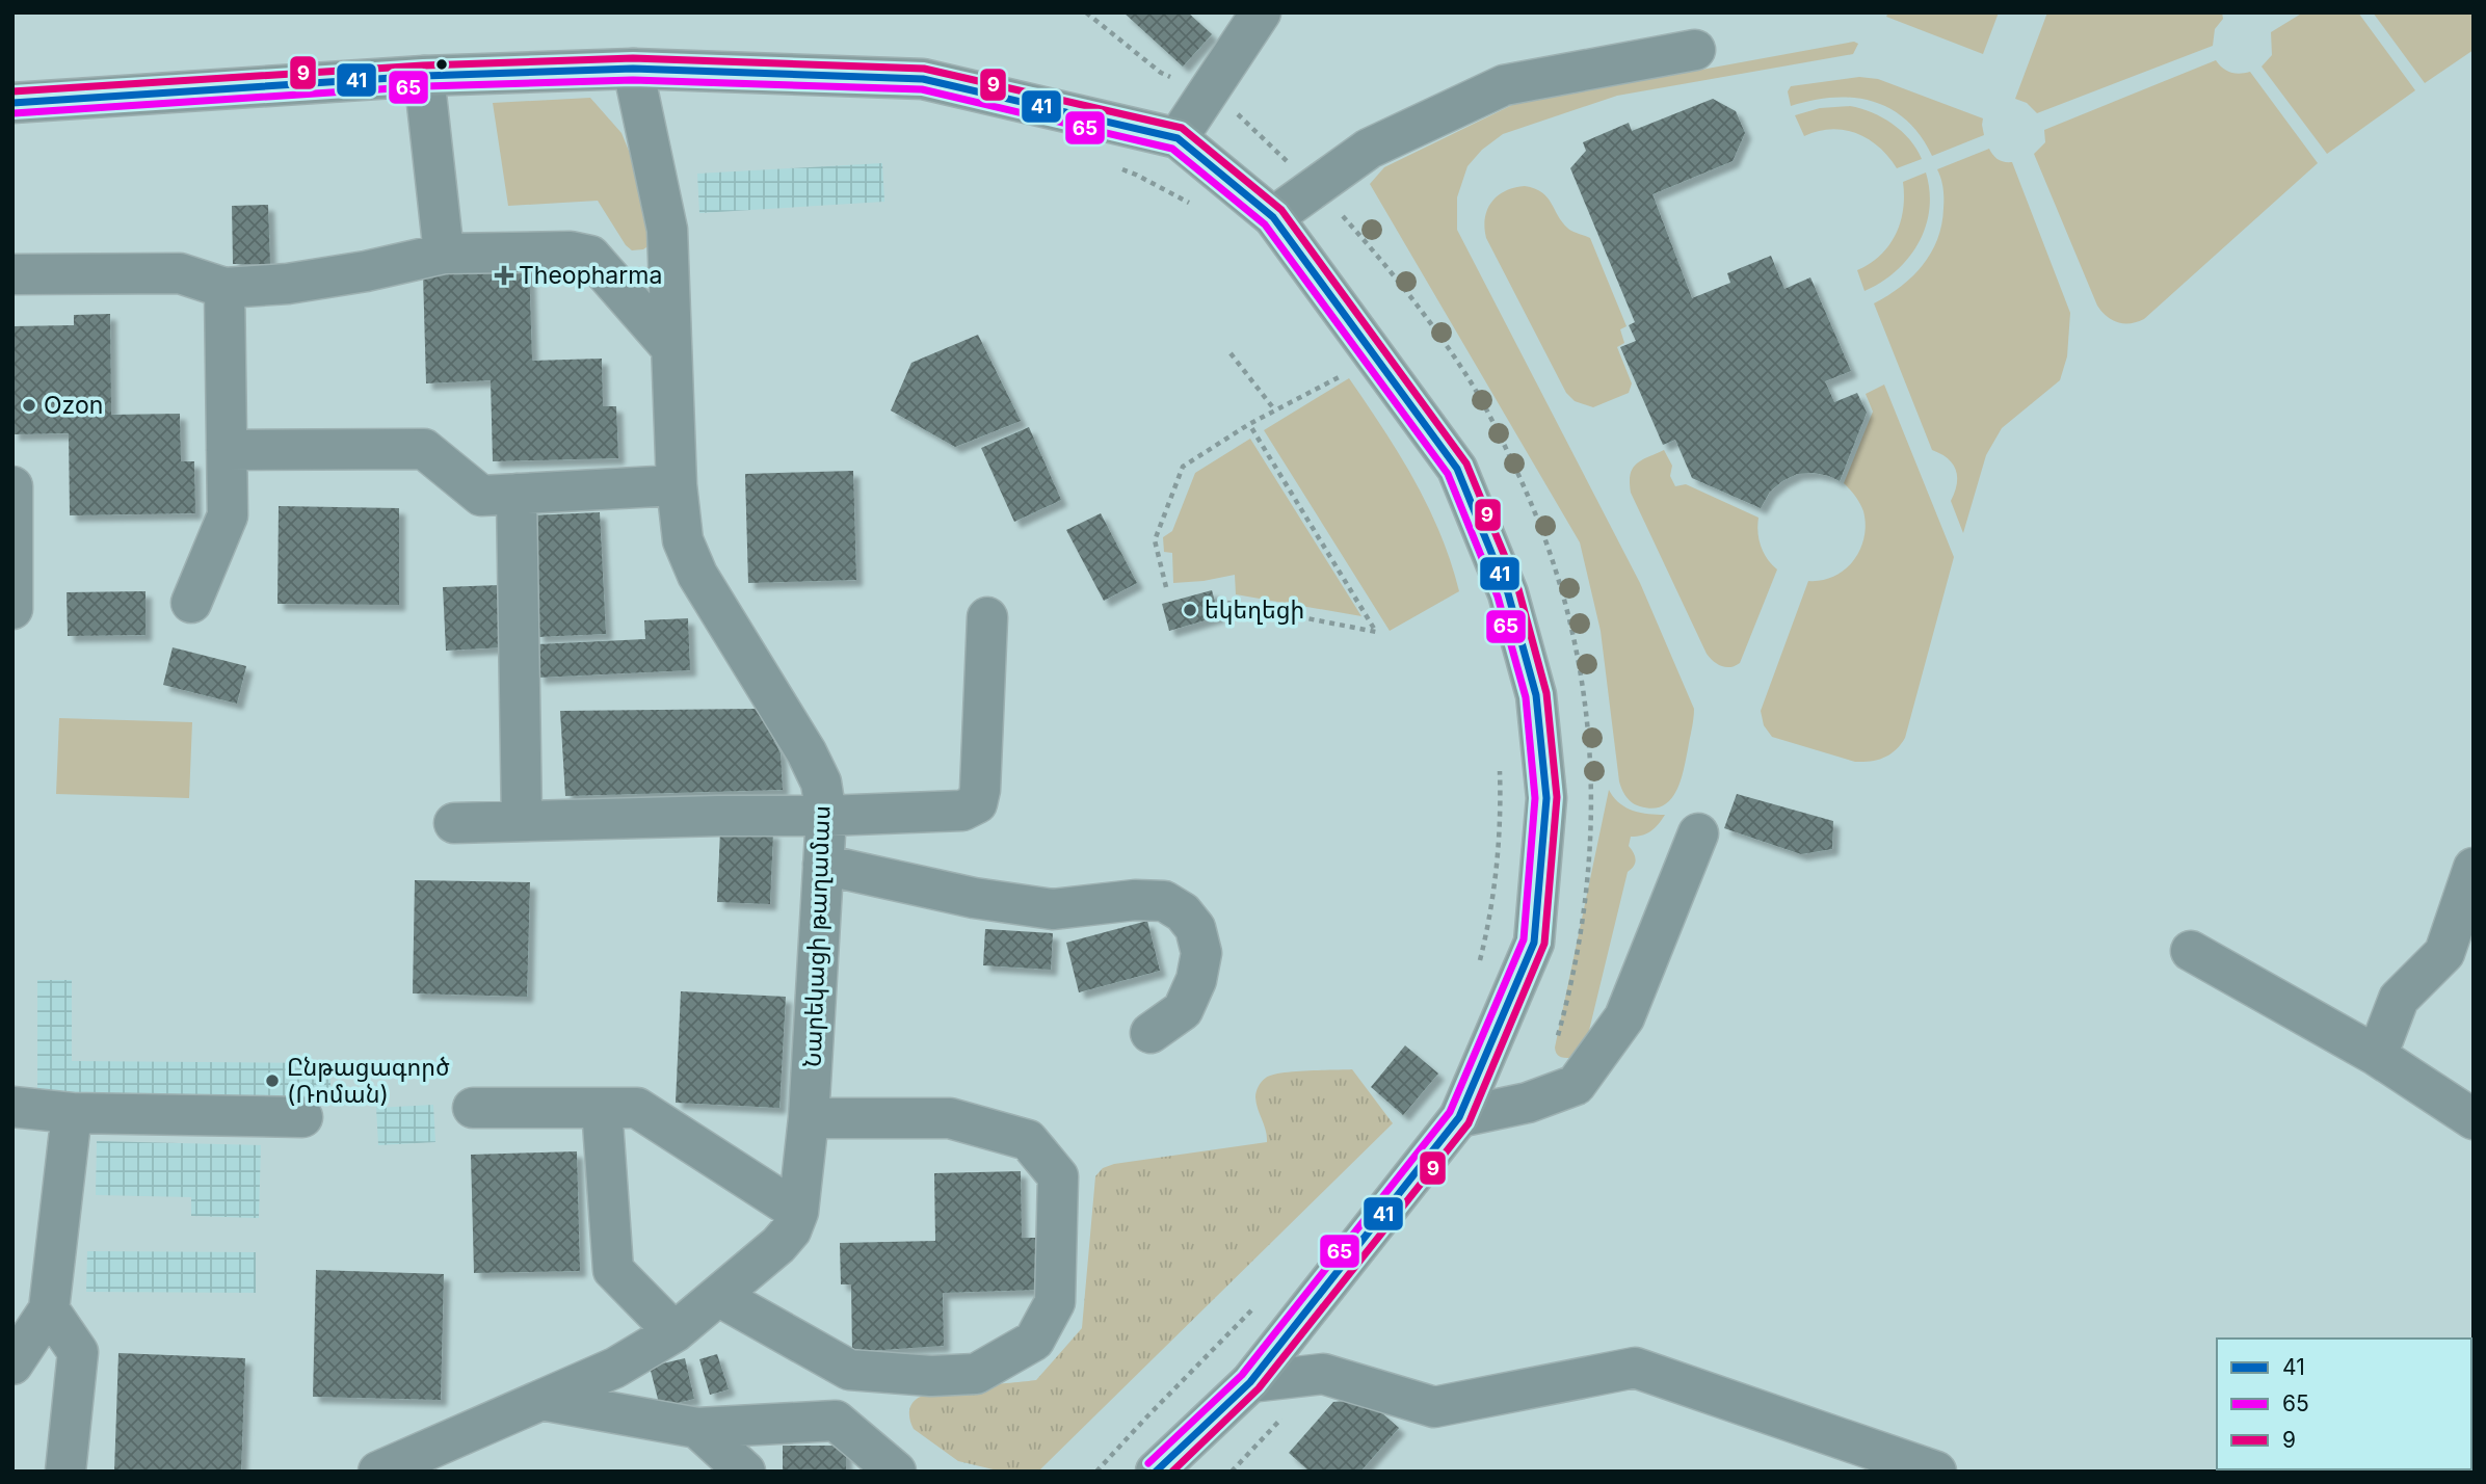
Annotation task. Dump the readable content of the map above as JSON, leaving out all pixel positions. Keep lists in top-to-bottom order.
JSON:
{
  "streets": {
    "street": ["Նարեկացի թաղամաս"]
  },
  "places": {
    "health": ["Theopharma"],
    "other": ["Ozon", "եկեղեցի", "Ընթացագործ (Ռոման)"]
  },
  "lines": ["transit line 9", "transit line 41", "transit line 65"],
  "legend": ["41", "65", "9"]
}
